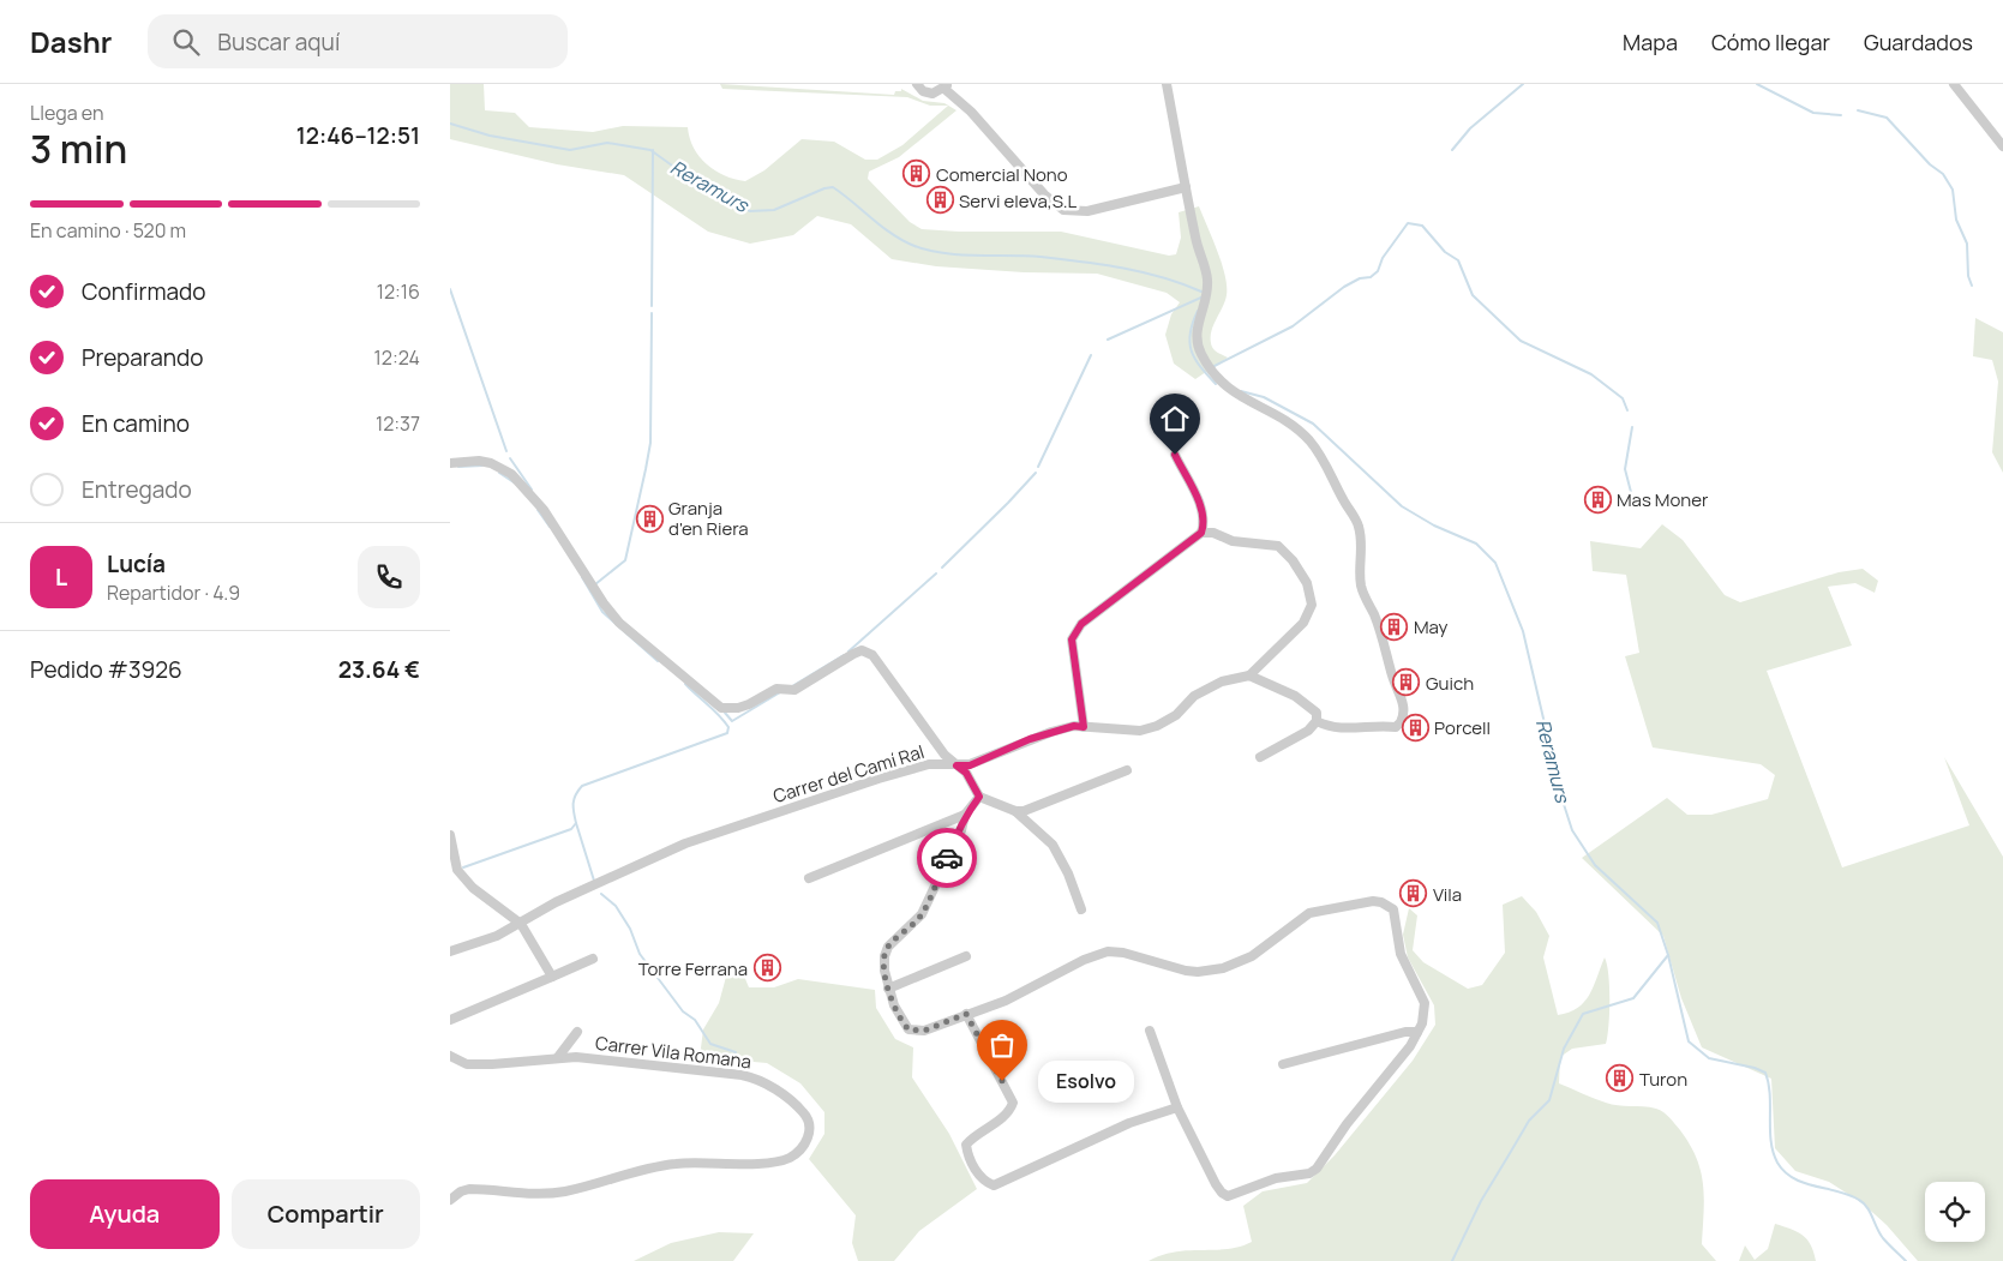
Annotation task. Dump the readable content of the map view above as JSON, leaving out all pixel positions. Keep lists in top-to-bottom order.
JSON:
{
  "streets": {
    "street": ["Carrer del Camí Ral", "Carrer Vila Romana"]
  },
  "water": ["Reramurs"],
  "places": {
    "building": [
      "Comercial Nono",
      "Servi eleva,S.L",
      "Mas Moner",
      "Granja d'en Riera",
      "May",
      "Guich",
      "Porcell",
      "Vila",
      "Torre Ferrana",
      "Turon"
    ],
    "other": ["Esolvo"]
  },
  "page": {
    "header": "Dashr",
    "search": "Buscar aquí",
    "nav": ["Mapa", "Cómo llegar", "Guardados"],
    "heading": ["3 min", "Llega en", "12:46–12:51"],
    "panel": [
      "Lucía",
      "Repartidor · 4.9",
      "Pedido #3926",
      "23.64 €"
    ],
    "bar": "En camino · 520 m",
    "list": [
      ["Confirmado", "12:16"],
      ["Preparando", "12:24"],
      ["En camino", "12:37"],
      "Entregado"
    ],
    "round": "L",
    "bubble": "Esolvo",
    "buttons": ["Ayuda", "Compartir"]
  }
}
